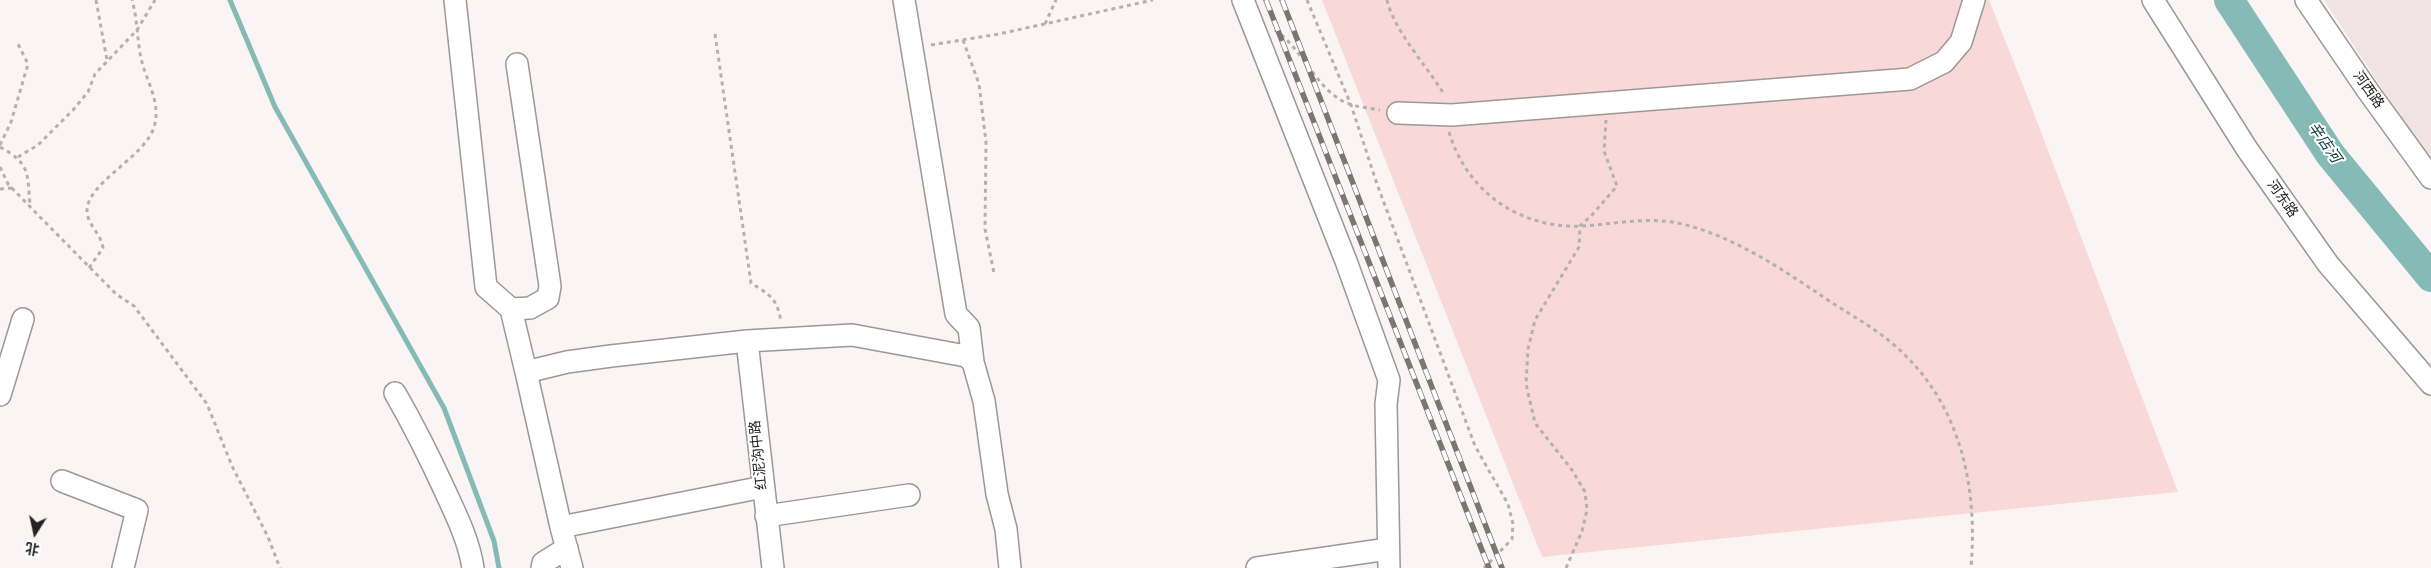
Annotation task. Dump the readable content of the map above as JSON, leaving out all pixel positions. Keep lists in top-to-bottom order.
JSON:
{
  "streets": {
    "street": ["河西路", "河东路", "红泥沟中路"]
  },
  "water": ["辛店河"],
  "north": "bottom"
}
